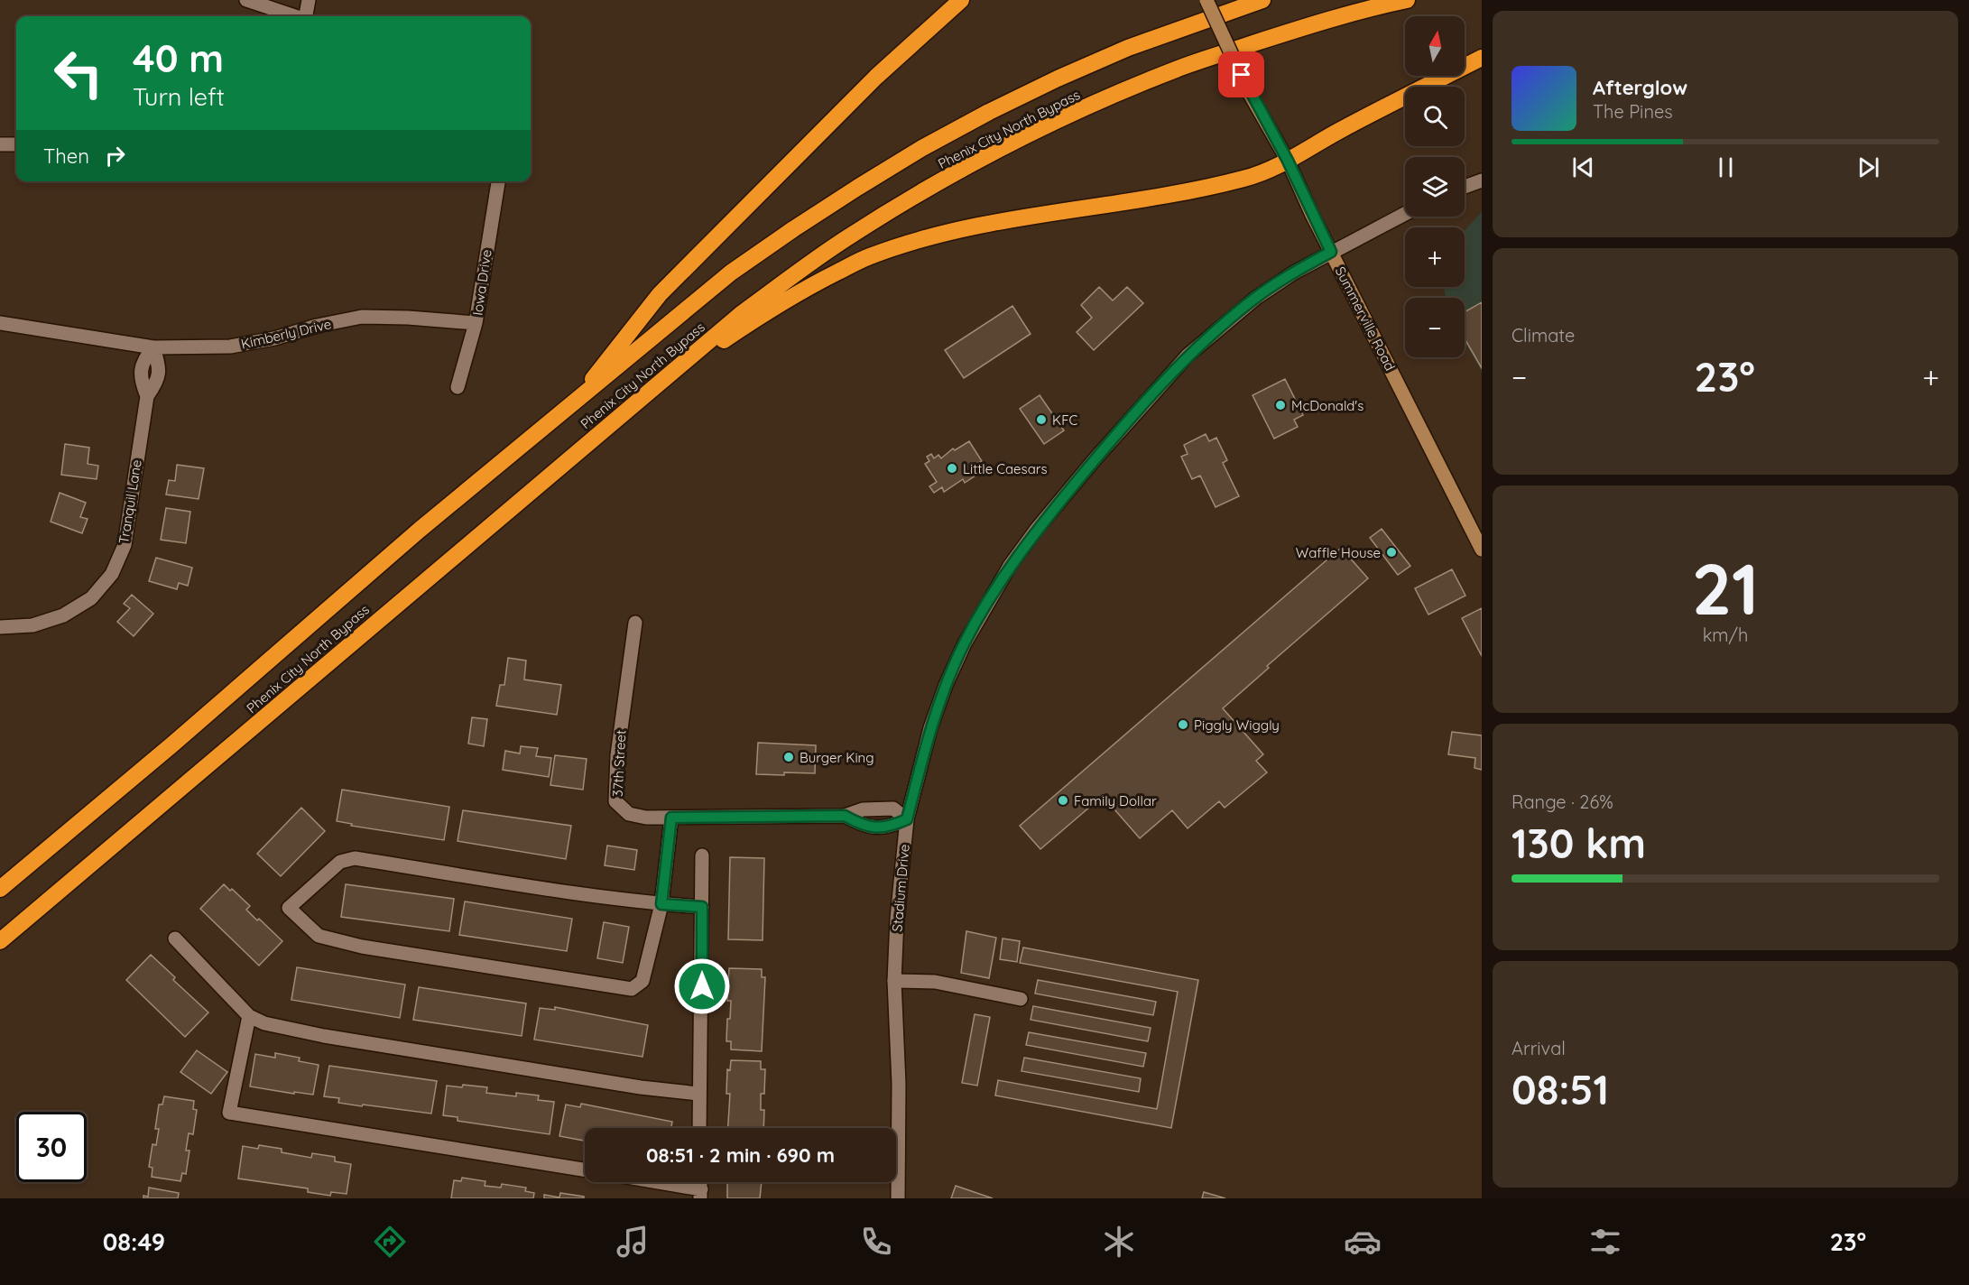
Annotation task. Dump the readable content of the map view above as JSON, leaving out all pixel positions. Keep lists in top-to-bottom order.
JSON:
{
  "streets": {
    "highway": ["Phenix City North Bypass"],
    "main road": ["Summerville Road"],
    "street": [
      "Iowa Drive",
      "Kimberly Drive",
      "Tranquil Lane",
      "37th Street",
      "Stadium Drive"
    ]
  },
  "crossings": [
    ["Iowa Drive", "Kimberly Drive"],
    ["Summerville Road", "Stadium Drive"],
    ["Kimberly Drive", "Tranquil Lane"],
    ["37th Street", "Stadium Drive"]
  ],
  "places": [
    "McDonald's",
    "KFC",
    "Little Caesars",
    "Waffle House",
    "Piggly Wiggly",
    "Burger King",
    "Family Dollar"
  ],
  "north": "top",
  "page": {
    "map_buttons": ["+", "−"],
    "turn": ["40 m", "Turn left"],
    "song": ["Afterglow", "The Pines"],
    "then": "Then",
    "tile": [
      "Climate",
      ["21", "km/h"],
      ["Range · 26%", "130 km"],
      ["Arrival", "08:51"]
    ],
    "heat": ["−", "23°", "+"],
    "limit": "30",
    "trip": "08:51 · 2 min · 690 m",
    "tabs": ["08:49", "23°"]
  }
}
